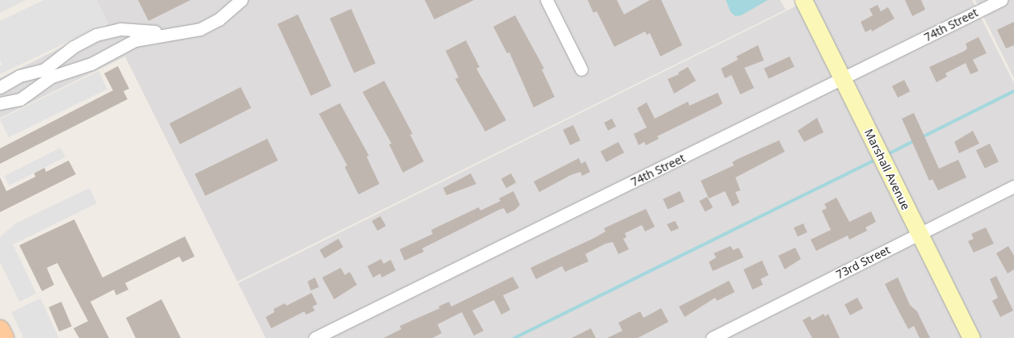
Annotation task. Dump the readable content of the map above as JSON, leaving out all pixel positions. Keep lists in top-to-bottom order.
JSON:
{
  "streets": {
    "street": ["74th Street", "Marshall Avenue", "73rd Street"]
  },
  "crossings": [
    ["74th Street", "Marshall Avenue"],
    ["Marshall Avenue", "73rd Street"]
  ]
}
